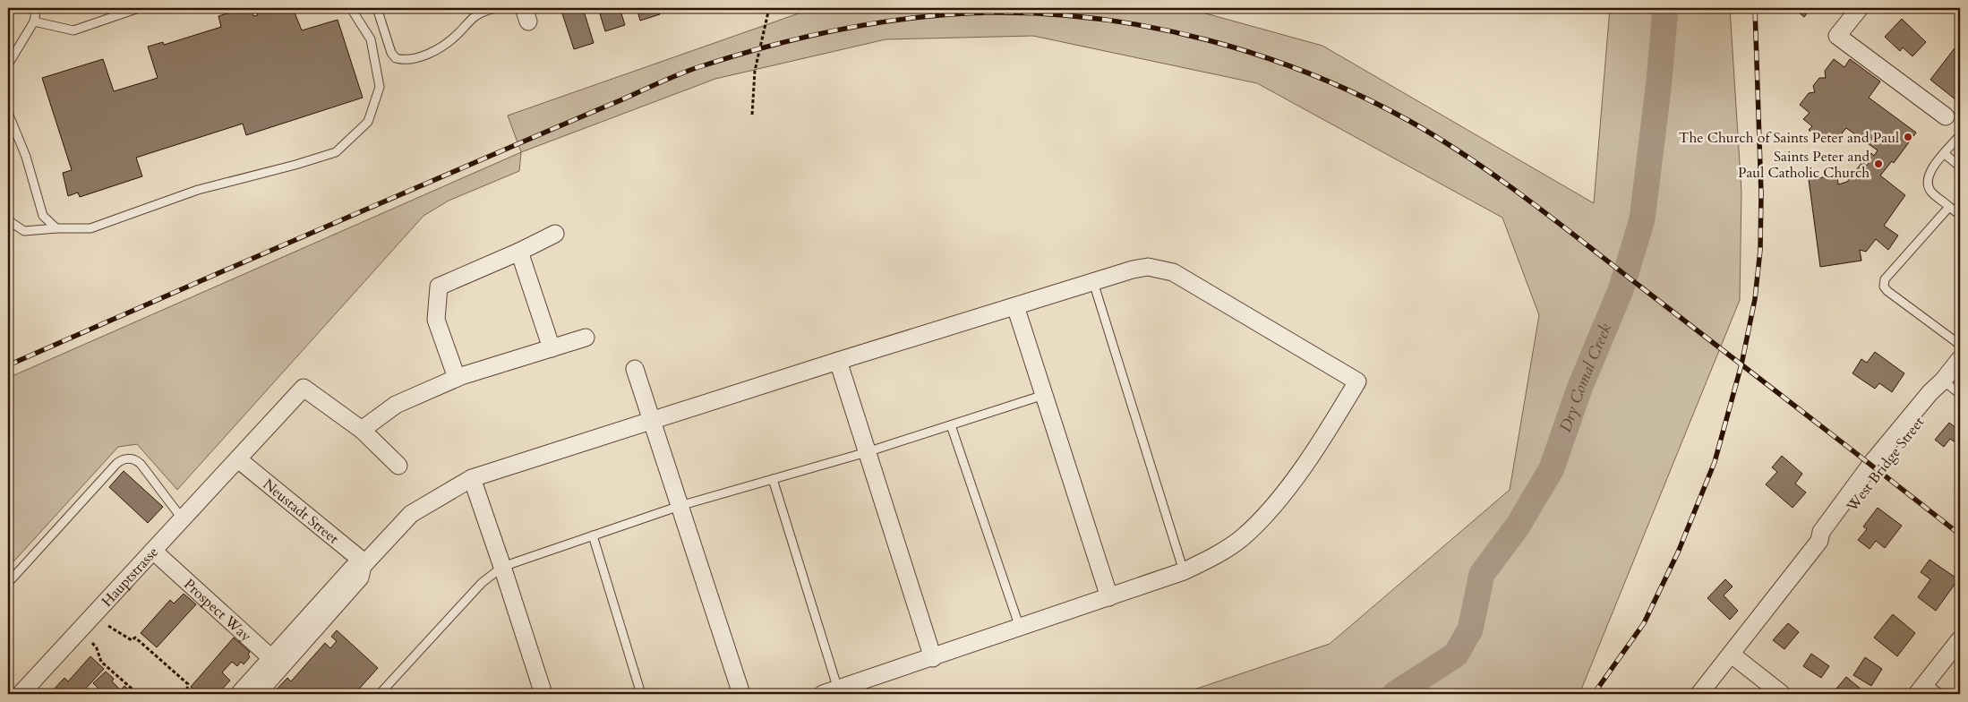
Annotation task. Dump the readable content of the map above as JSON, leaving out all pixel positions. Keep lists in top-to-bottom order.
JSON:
{
  "streets": {
    "street": [
      "West Bridge Street",
      "Neustadt Street",
      "Hauptstrasse",
      "Prospect Way"
    ]
  },
  "crossings": [
    ["Neustadt Street", "Hauptstrasse"],
    ["Hauptstrasse", "Prospect Way"]
  ],
  "water": ["Dry Comal Creek"],
  "places": ["The Church of Saints Peter and Paul", "Saints Peter and Paul Catholic Church"]
}
